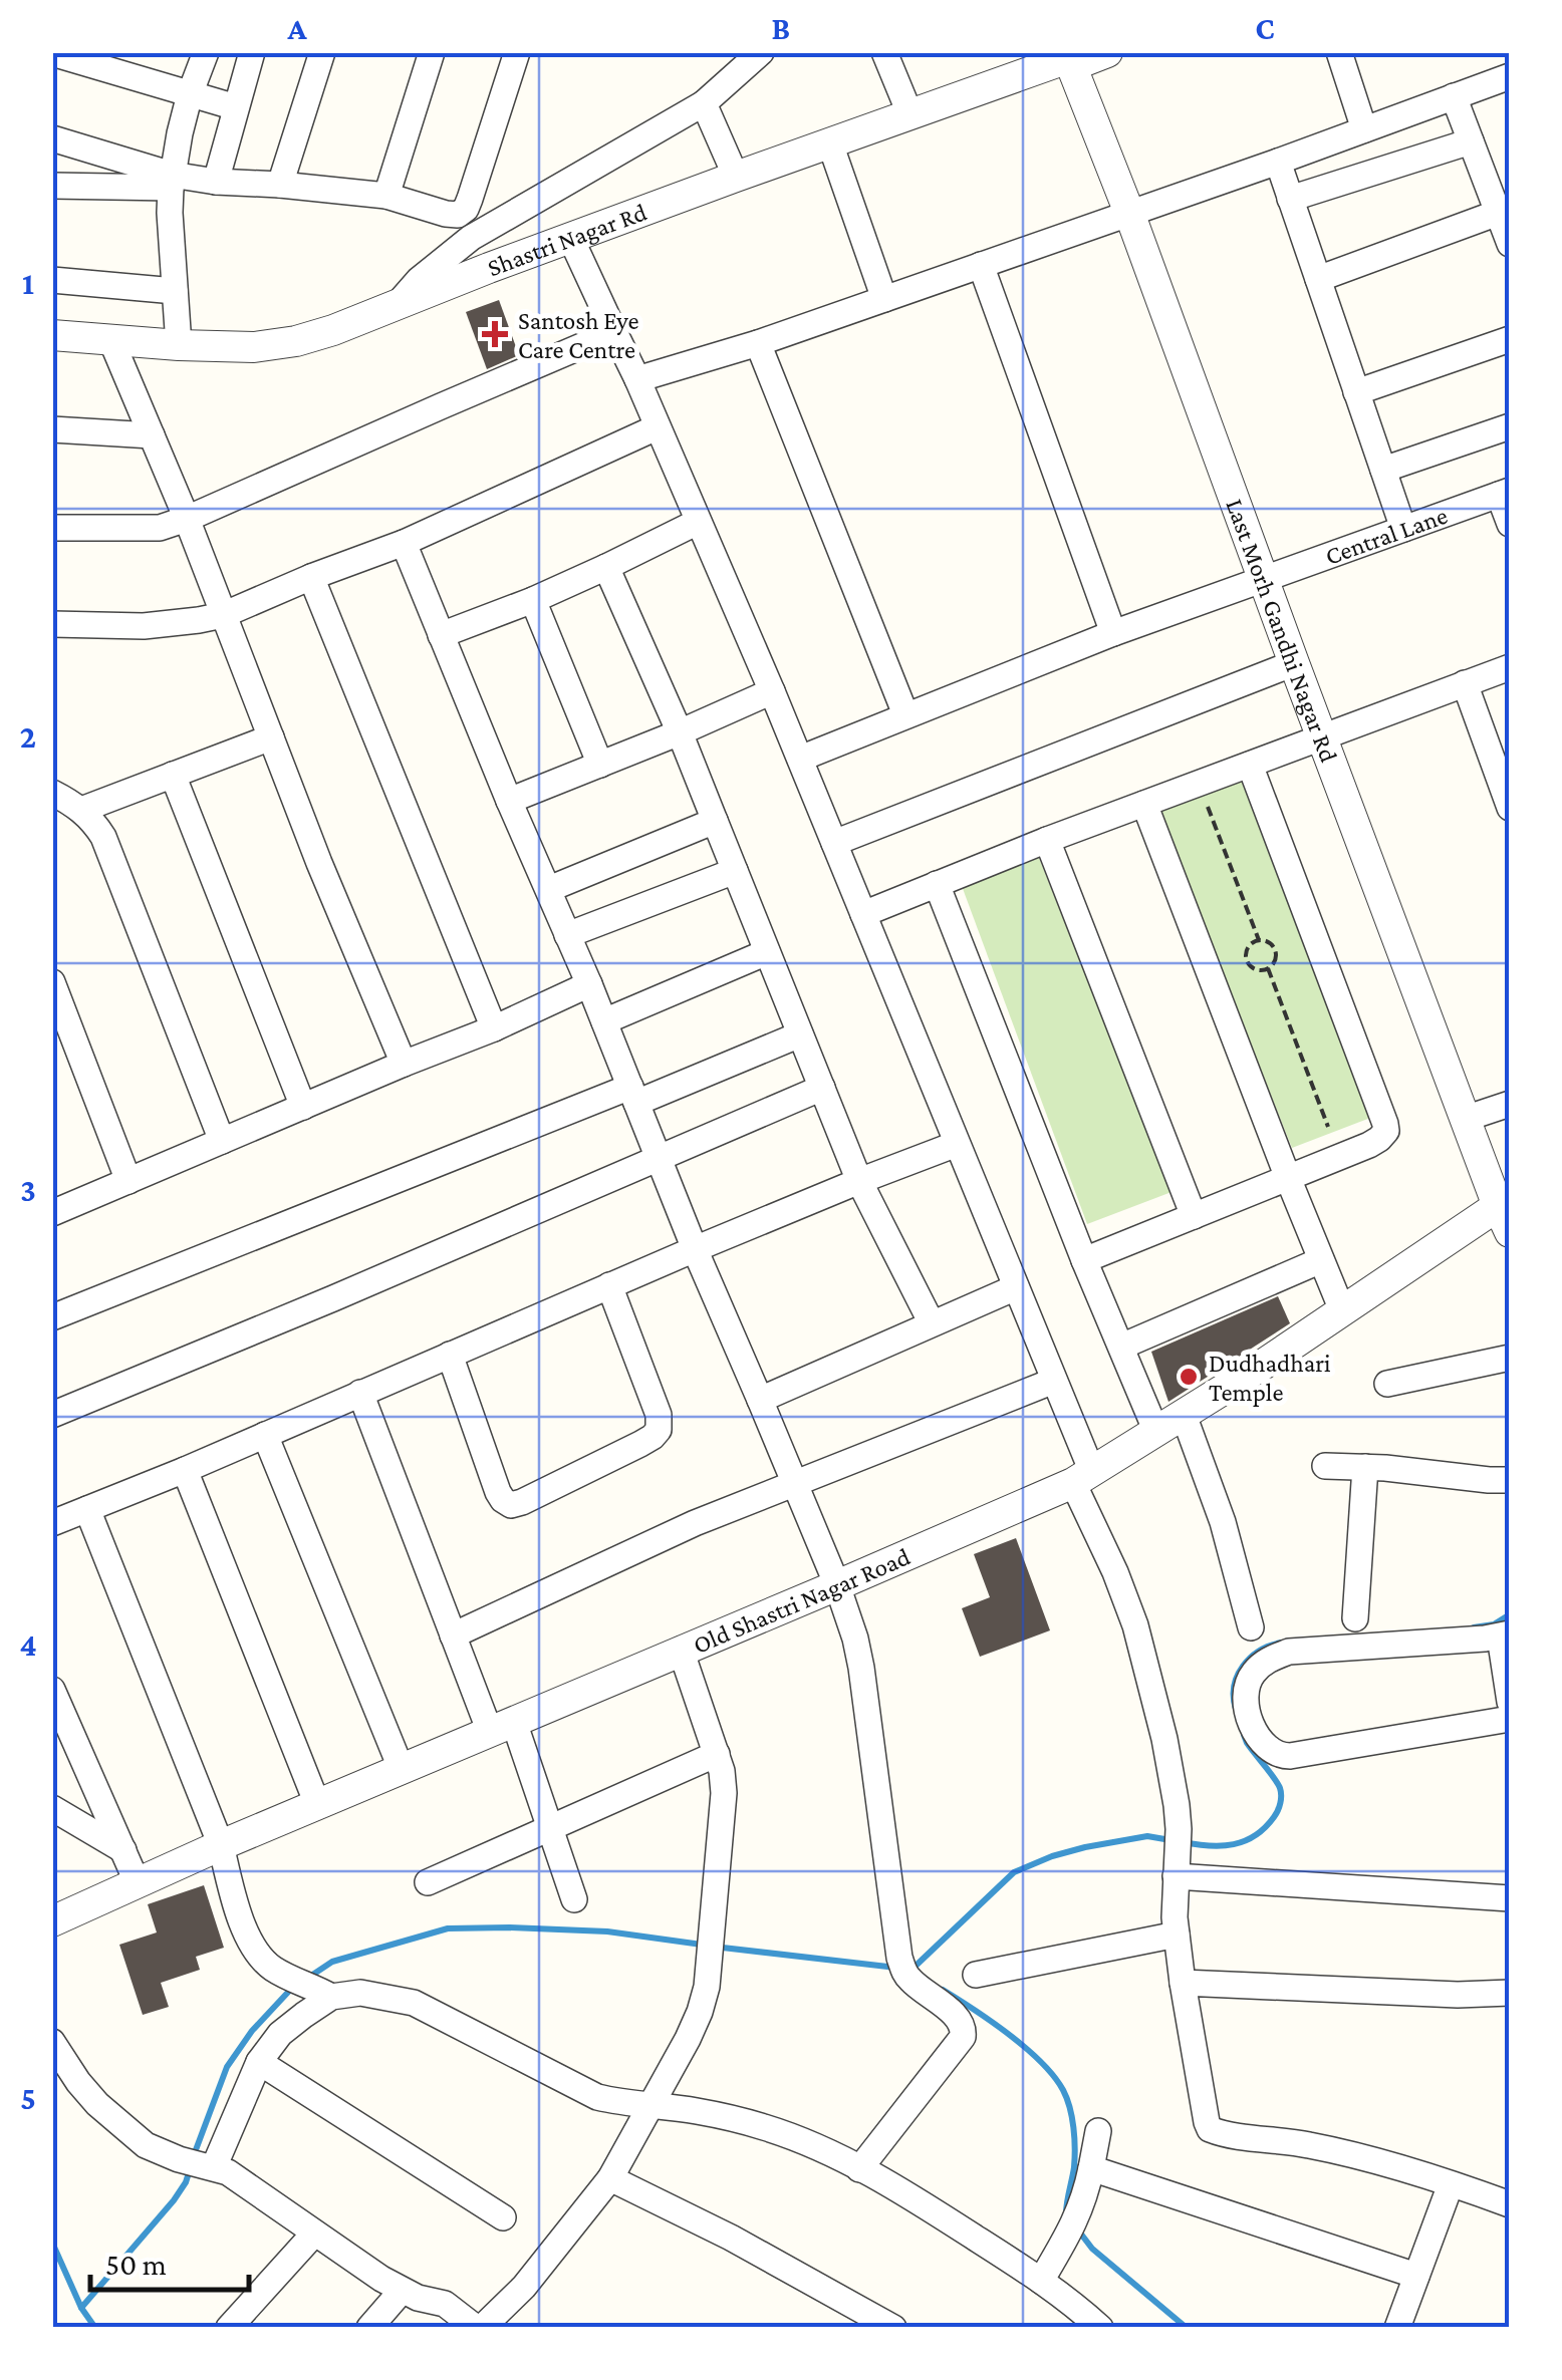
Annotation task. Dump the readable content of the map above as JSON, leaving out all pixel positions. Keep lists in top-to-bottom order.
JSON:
{
  "streets": {
    "street": [
      "Shastri Nagar Rd",
      "Central Lane",
      "Last Morh Gandhi Nagar Rd",
      "Old Shastri Nagar Road"
    ]
  },
  "crossings": [
    ["Shastri Nagar Rd", "Last Morh Gandhi Nagar Rd"],
    ["Central Lane", "Last Morh Gandhi Nagar Rd"],
    ["Last Morh Gandhi Nagar Rd", "Old Shastri Nagar Road"]
  ],
  "places": {
    "health": ["Santosh Eye Care Centre"],
    "other": ["Dudhadhari Temple"]
  },
  "scale_bar": "50 m",
  "grid": {
    "columns": ["A", "B", "C"],
    "rows": [
      "1",
      "2",
      "3",
      "4",
      "5"
    ]
  }
}
